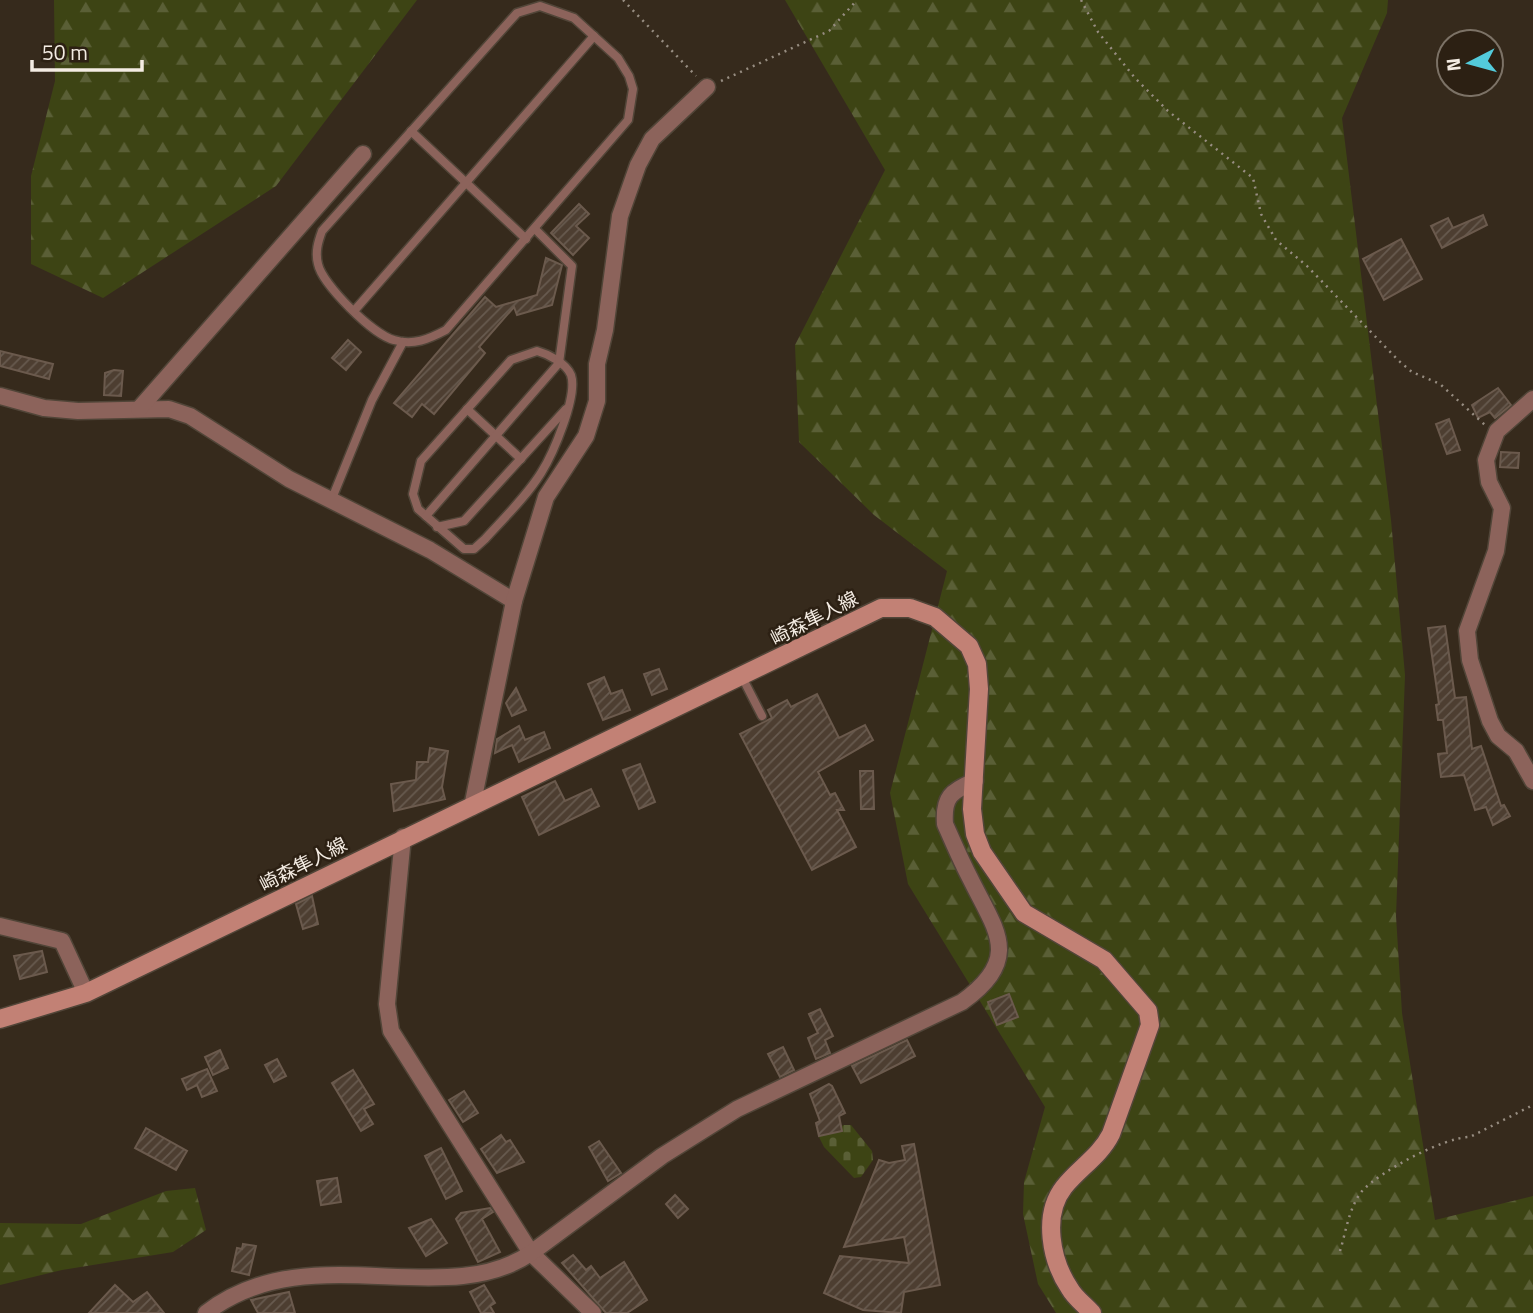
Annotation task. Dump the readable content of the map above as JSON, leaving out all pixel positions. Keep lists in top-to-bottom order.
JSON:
{
  "streets": {
    "main road": ["崎森隼人線"]
  },
  "scale_bar": "50 m",
  "north": "left"
}
